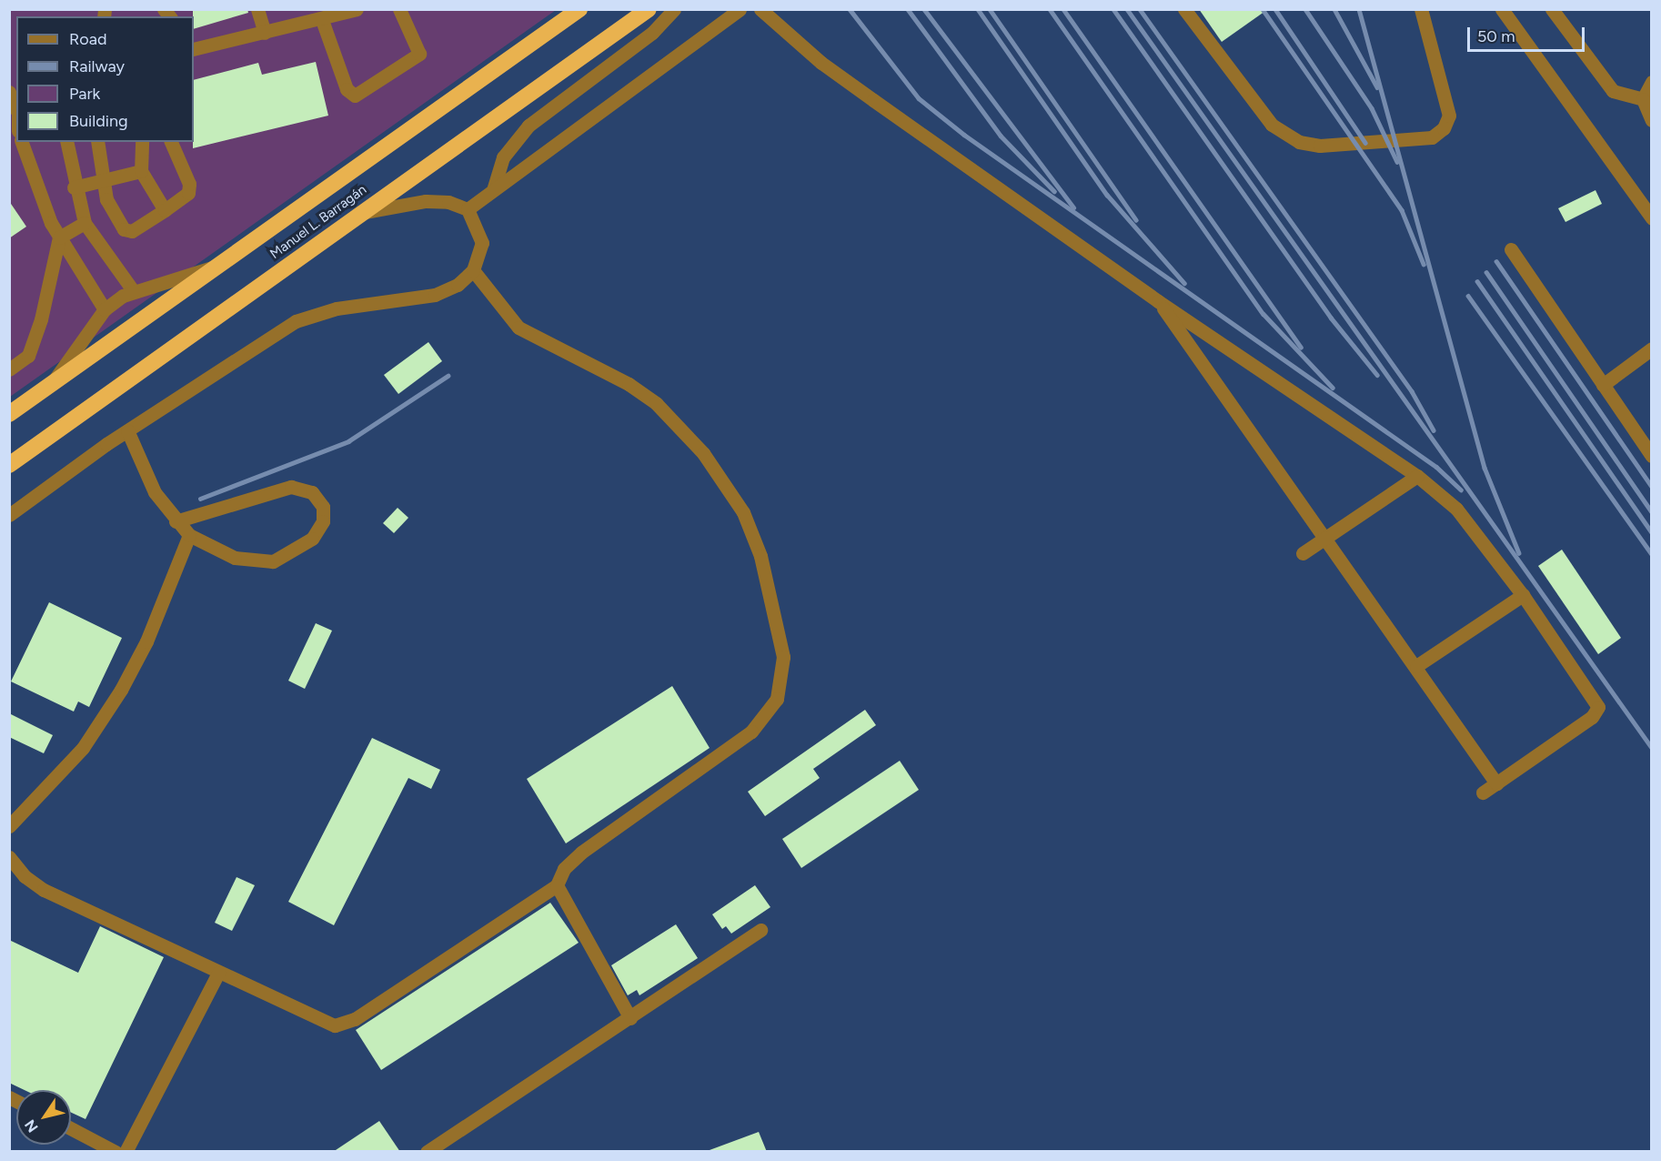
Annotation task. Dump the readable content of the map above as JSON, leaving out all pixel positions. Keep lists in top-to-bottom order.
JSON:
{
  "streets": {
    "highway": ["Manuel L. Barragán"]
  },
  "legend": [
    "Road",
    "Railway",
    "Park",
    "Building"
  ],
  "scale_bar": "50 m",
  "north": "bottom left"
}
